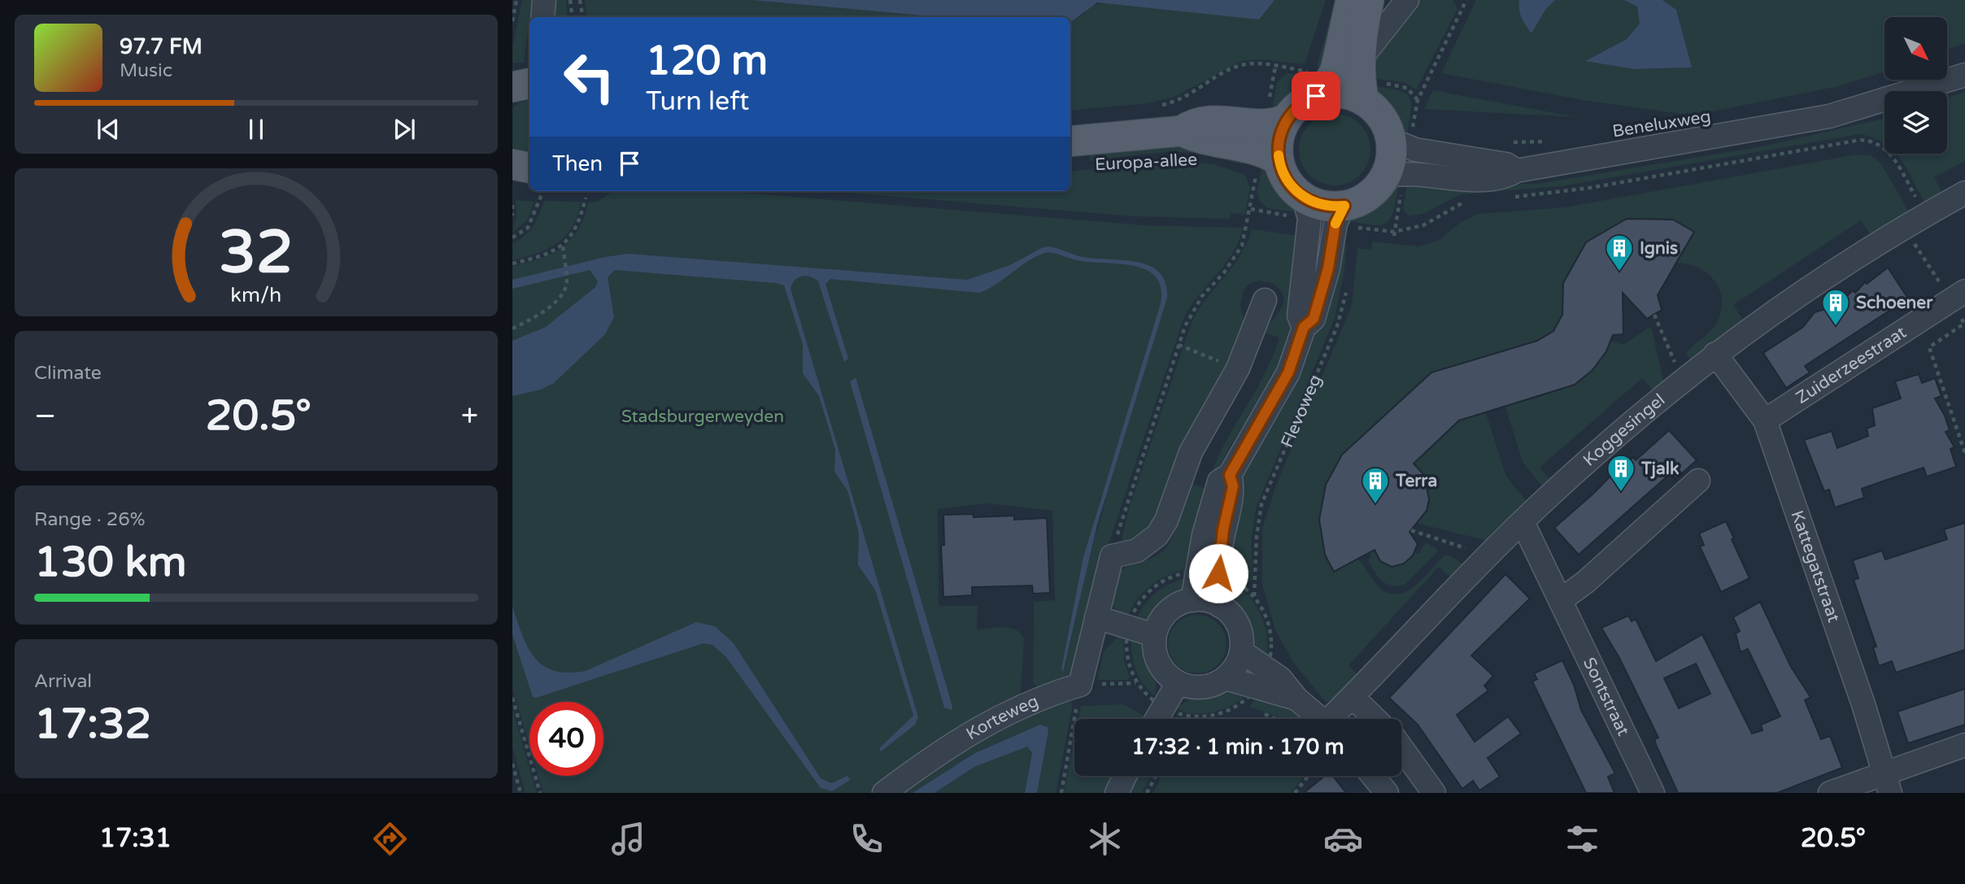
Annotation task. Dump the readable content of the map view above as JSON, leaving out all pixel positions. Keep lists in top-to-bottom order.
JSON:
{
  "streets": {
    "main road": ["Europa-allee"],
    "street": [
      "Beneluxweg",
      "Zuiderzeestraat",
      "Flevoweg",
      "Koggesingel",
      "Kattegatstraat",
      "Sontstraat",
      "Korteweg"
    ]
  },
  "crossings": [
    ["Zuiderzeestraat", "Kattegatstraat"],
    ["Koggesingel", "Kattegatstraat"],
    ["Koggesingel", "Sontstraat"]
  ],
  "parks": ["Stadsburgerweyden"],
  "places": {
    "building": [
      "Ignis",
      "Schoener",
      "Tjalk",
      "Terra"
    ]
  },
  "north": "bottom right",
  "page": {
    "turn": ["120 m", "Turn left"],
    "song": ["97.7 FM", "Music"],
    "then": "Then",
    "tile": [
      "Climate",
      ["Range · 26%", "130 km"],
      ["Arrival", "17:32"]
    ],
    "heat": ["−", "20.5°", "+"],
    "limit": "40",
    "trip": "17:32 · 1 min · 170 m",
    "tabs": ["17:31", "20.5°"],
    "gauge": ["32", "km/h"]
  }
}
